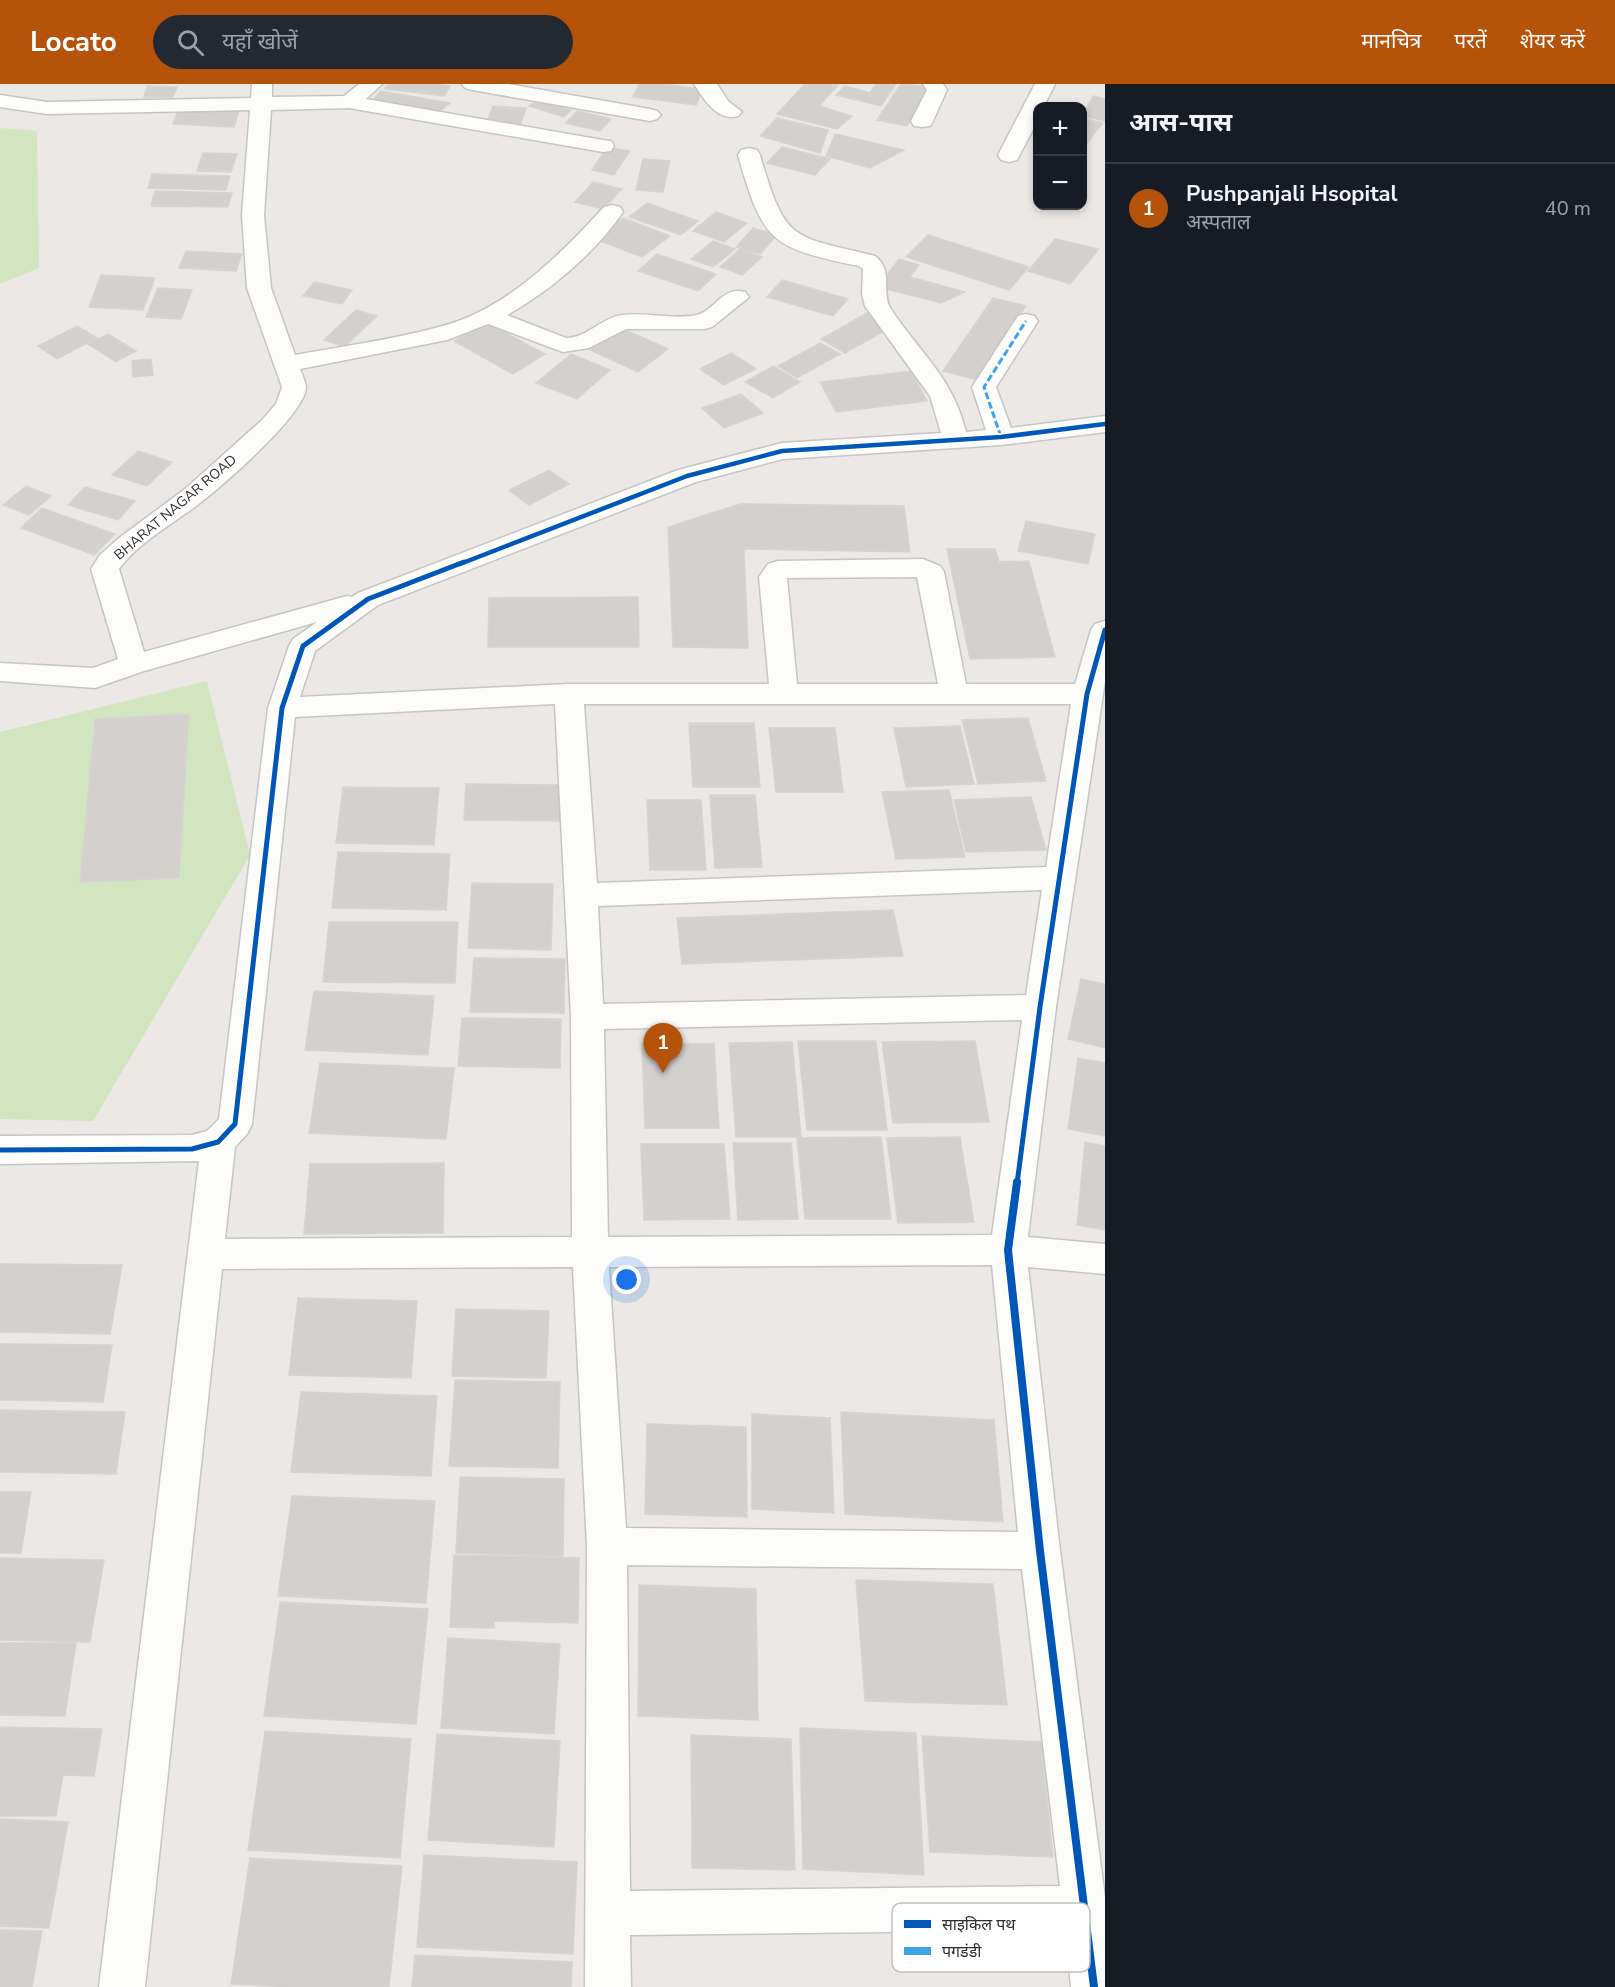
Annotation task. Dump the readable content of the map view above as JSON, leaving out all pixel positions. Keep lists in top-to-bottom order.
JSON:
{
  "streets": {
    "street": ["BHARAT NAGAR ROAD"]
  },
  "legend": ["साइकिल पथ", "पगडंडी"],
  "page": {
    "header": "Locato",
    "search": "यहाँ खोजें",
    "nav": ["मानचित्र", "परतें", "शेयर करें"],
    "heading": "आस-पास",
    "map_buttons": ["+", "−"],
    "list": [
      {
        "mark": "1",
        "name": "Pushpanjali Hsopital",
        "note": "अस्पताल",
        "value": "40 m"
      }
    ],
    "pins": "1"
  }
}
